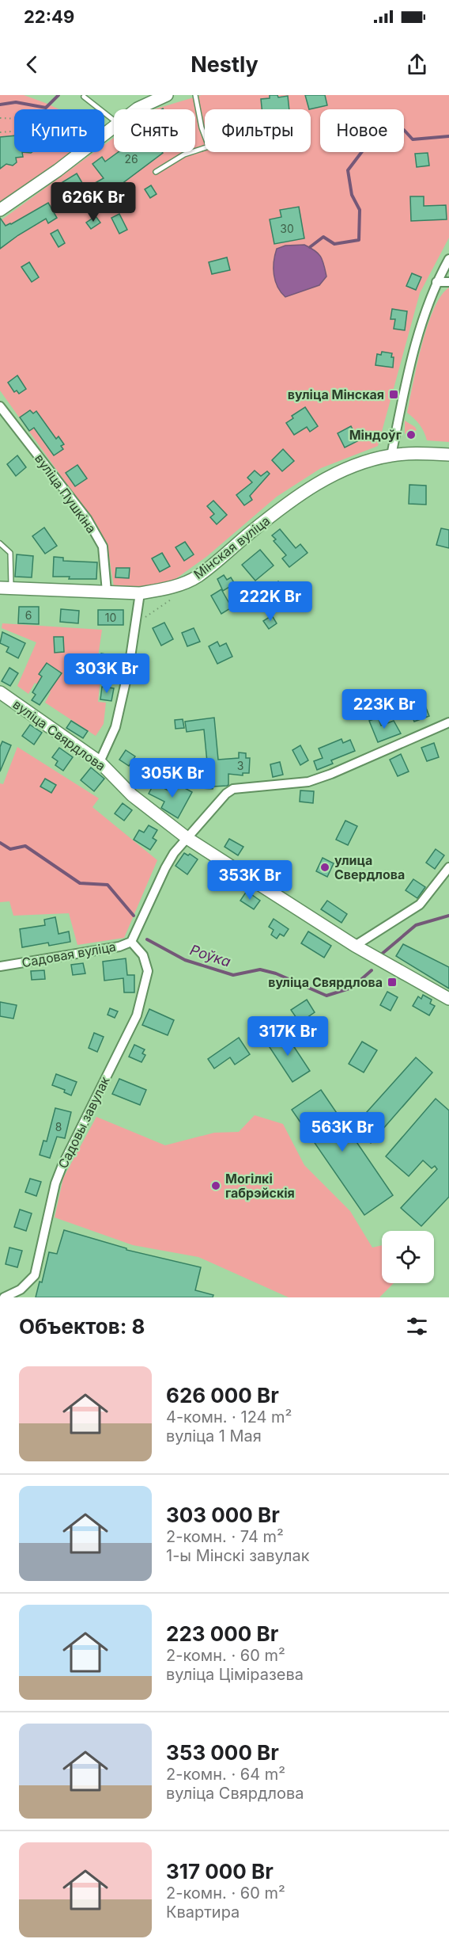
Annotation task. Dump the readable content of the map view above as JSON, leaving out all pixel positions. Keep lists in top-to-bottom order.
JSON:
{
  "streets": {
    "street": [
      "вуліца Пушкіна",
      "Мінская вуліца",
      "вуліца Свярдлова",
      "Садовая вуліца",
      "Садовы завулак"
    ]
  },
  "crossings": [
    ["вуліца Пушкіна", "Мінская вуліца"],
    ["вуліца Свярдлова", "Садовая вуліца"],
    ["Садовая вуліца", "Садовы завулак"]
  ],
  "water": ["Роўка"],
  "places": {
    "transit": ["вуліца Мінская", "вуліца Свярдлова"],
    "other": ["Міндоўг", "улица Свердлова", "Могілкі габрэйскія"]
  },
  "house_numbers": [
    "26",
    "30",
    "6",
    "10",
    "3",
    "8"
  ],
  "page": {
    "status": "22:49",
    "header": "Nestly",
    "chip": [
      "Купить",
      "Снять",
      "Фильтры",
      "Новое"
    ],
    "price": [
      "626K Br",
      "222K Br",
      "303K Br",
      "223K Br",
      "305K Br",
      "353K Br",
      "317K Br",
      "563K Br"
    ],
    "heading": "Объектов: 8",
    "list": [
      {
        "name": "626 000 Br",
        "note": "4-комн. · 124 m² · вуліца 1 Мая"
      },
      {
        "name": "303 000 Br",
        "note": "2-комн. · 74 m² · 1-ы Мінскі завулак"
      },
      {
        "name": "223 000 Br",
        "note": "2-комн. · 60 m² · вуліца Ціміразева"
      },
      {
        "name": "353 000 Br",
        "note": "2-комн. · 64 m² · вуліца Свярдлова"
      },
      {
        "name": "317 000 Br",
        "note": "2-комн. · 60 m² · Квартира"
      }
    ]
  }
}
